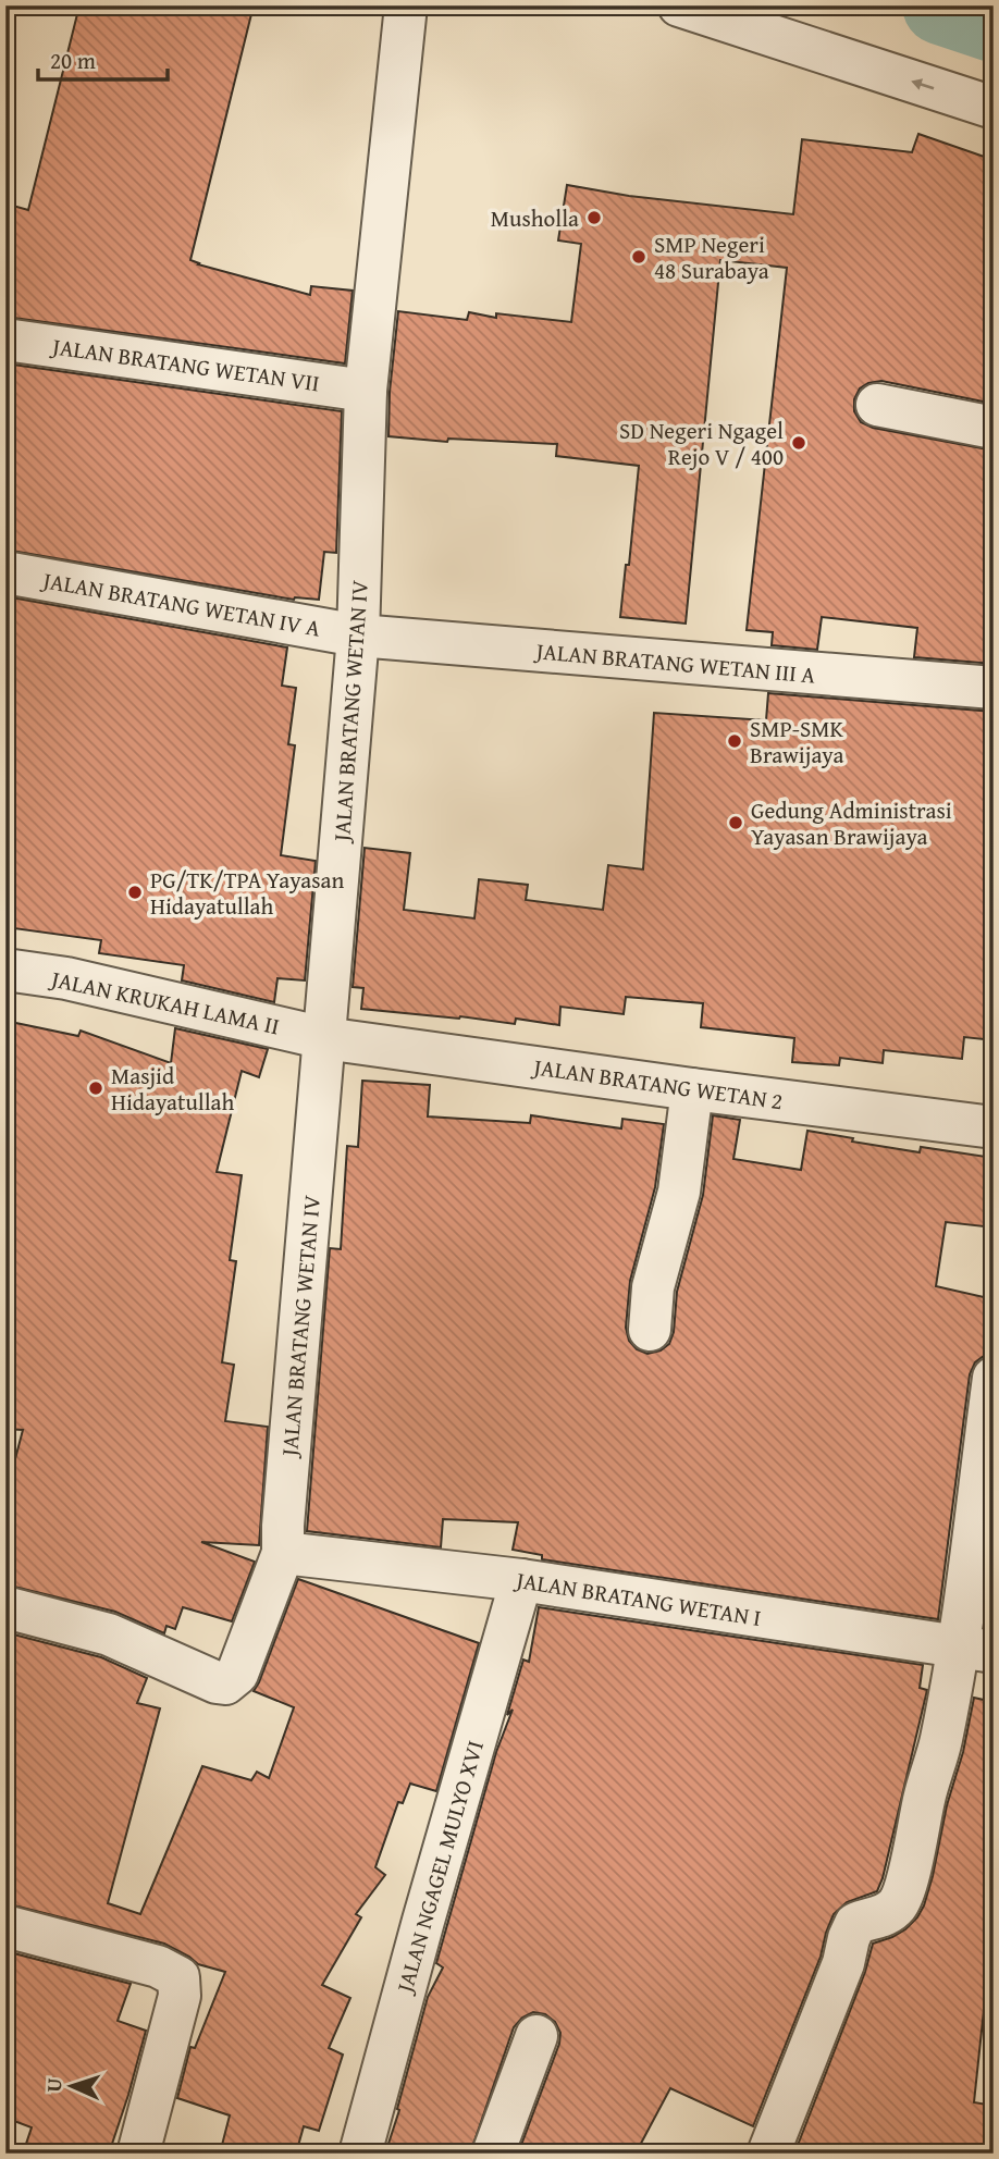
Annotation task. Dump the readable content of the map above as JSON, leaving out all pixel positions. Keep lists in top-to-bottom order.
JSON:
{
  "streets": {
    "street": [
      "JALAN BRATANG WETAN VII",
      "JALAN BRATANG WETAN IV A",
      "JALAN BRATANG WETAN III A",
      "JALAN BRATANG WETAN IV",
      "JALAN KRUKAH LAMA II",
      "JALAN BRATANG WETAN 2",
      "JALAN BRATANG WETAN I",
      "JALAN NGAGEL MULYO XVI"
    ]
  },
  "crossings": [
    ["JALAN BRATANG WETAN VII", "JALAN BRATANG WETAN IV"],
    ["JALAN BRATANG WETAN IV A", "JALAN BRATANG WETAN III A"],
    ["JALAN BRATANG WETAN IV A", "JALAN BRATANG WETAN IV"],
    ["JALAN BRATANG WETAN III A", "JALAN BRATANG WETAN IV"],
    ["JALAN BRATANG WETAN IV", "JALAN KRUKAH LAMA II"],
    ["JALAN BRATANG WETAN IV", "JALAN BRATANG WETAN 2"],
    ["JALAN BRATANG WETAN IV", "JALAN BRATANG WETAN I"],
    ["JALAN KRUKAH LAMA II", "JALAN BRATANG WETAN 2"],
    ["JALAN BRATANG WETAN I", "JALAN NGAGEL MULYO XVI"]
  ],
  "places": [
    "Musholla",
    "SMP Negeri 48 Surabaya",
    "SD Negeri Ngagel Rejo V / 400",
    "SMP-SMK Brawijaya",
    "Gedung Administrasi Yayasan Brawijaya",
    "PG/TK/TPA Yayasan Hidayatullah",
    "Masjid Hidayatullah"
  ],
  "scale_bar": "20 m",
  "north": "left"
}
